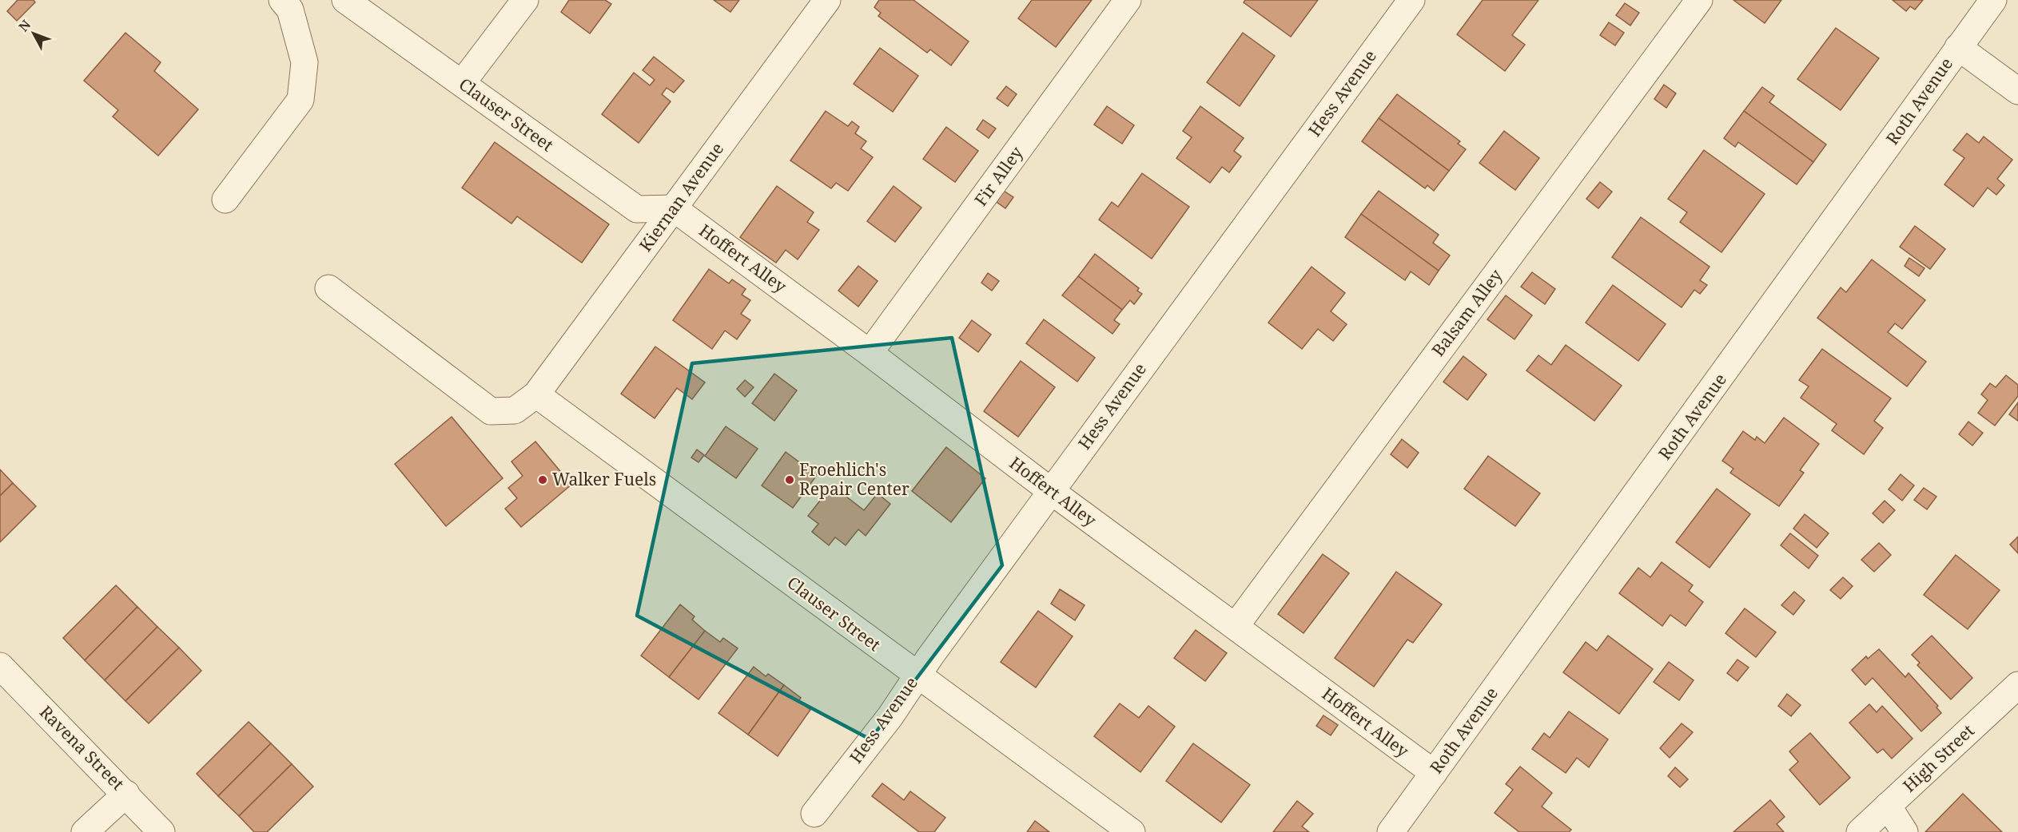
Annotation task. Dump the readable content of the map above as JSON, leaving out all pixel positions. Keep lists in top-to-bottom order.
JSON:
{
  "streets": {
    "street": [
      "Hess Avenue",
      "Roth Avenue",
      "Clauser Street",
      "Fir Alley",
      "Kiernan Avenue",
      "Hoffert Alley",
      "Balsam Alley",
      "Ravena Street",
      "High Street"
    ]
  },
  "crossings": [
    ["Hess Avenue", "Clauser Street"],
    ["Hess Avenue", "Hoffert Alley"],
    ["Roth Avenue", "Hoffert Alley"],
    ["Clauser Street", "Kiernan Avenue"],
    ["Clauser Street", "Hoffert Alley"],
    ["Fir Alley", "Hoffert Alley"],
    ["Kiernan Avenue", "Hoffert Alley"],
    ["Hoffert Alley", "Balsam Alley"]
  ],
  "places": ["Walker Fuels", "Froehlich's Repair Center"],
  "north": "top left"
}
